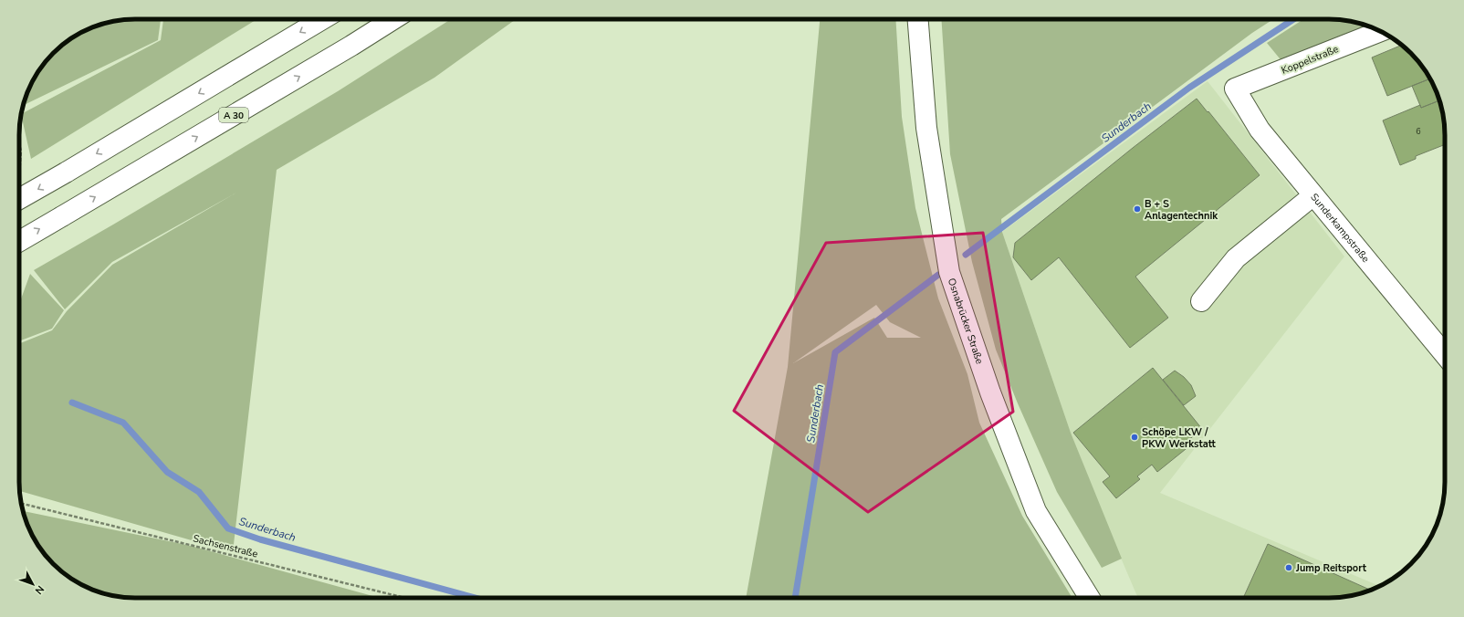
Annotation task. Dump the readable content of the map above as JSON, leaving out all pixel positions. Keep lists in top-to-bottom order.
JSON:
{
  "streets": {
    "main road": [
      "Koppelstraße",
      "A 30",
      "Sunderkampstraße",
      "Osnabrücker Straße"
    ],
    "path": ["Sachsenstraße"]
  },
  "crossings": [
    ["Koppelstraße", "Sunderkampstraße"]
  ],
  "water": ["Sunderbach"],
  "places": ["B + S Anlagentechnik", "Schöpe LKW / PKW Werkstatt", "Jump Reitsport"],
  "house_numbers": ["6"],
  "north": "bottom right"
}
